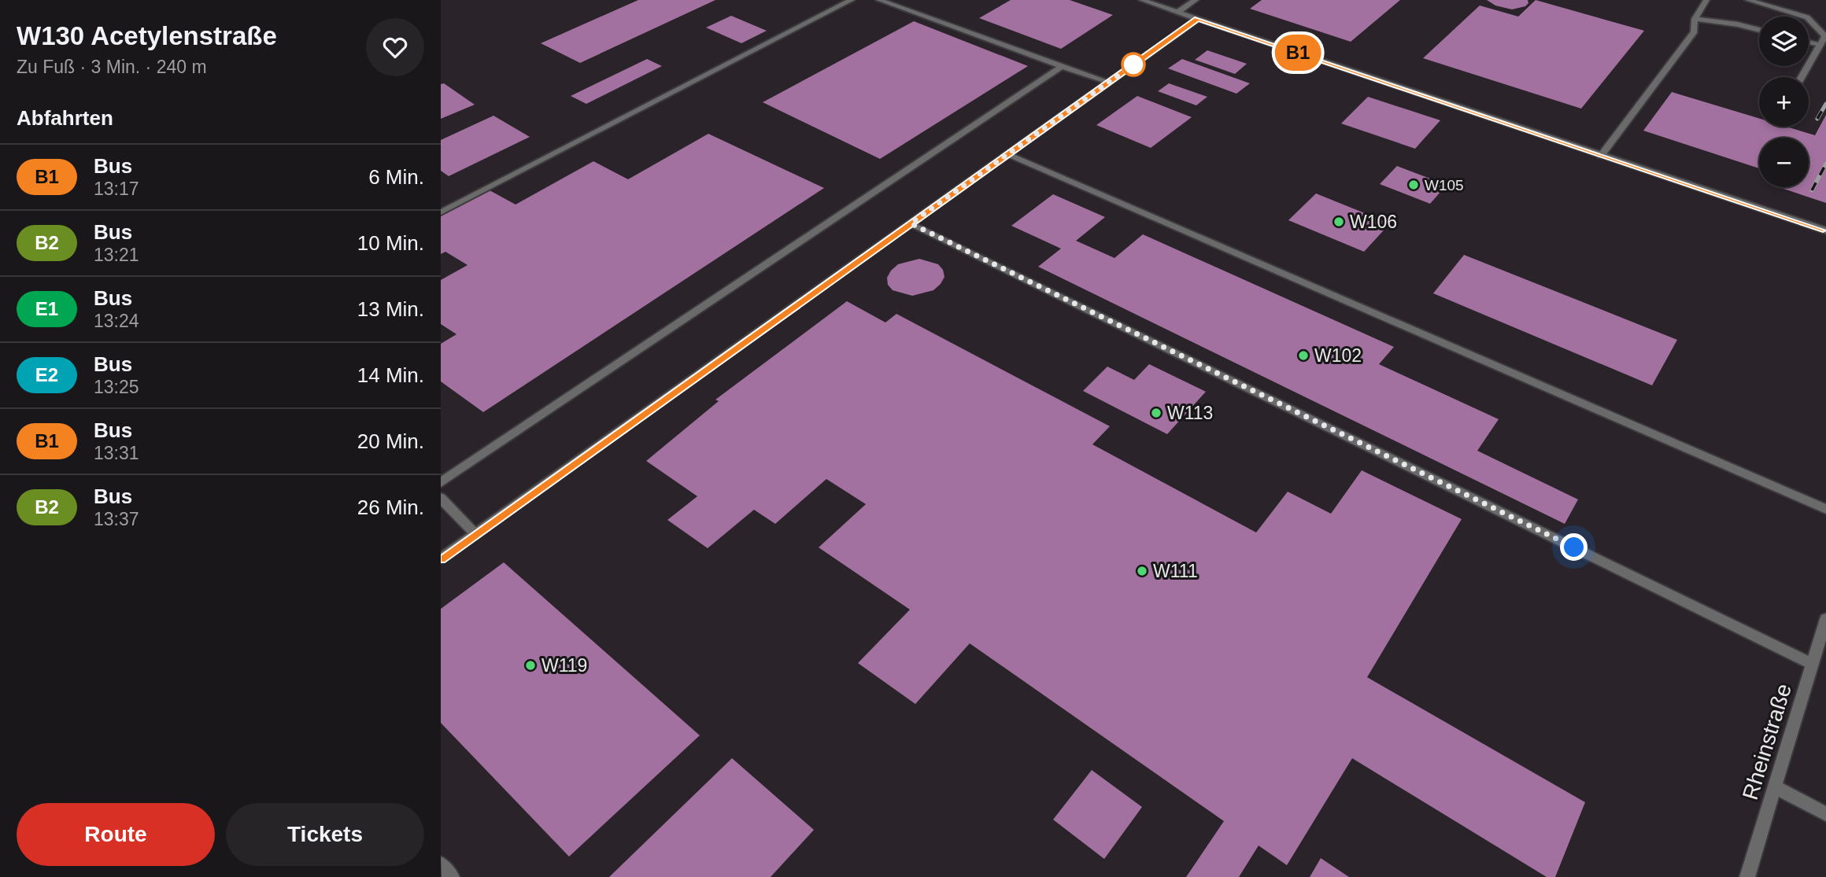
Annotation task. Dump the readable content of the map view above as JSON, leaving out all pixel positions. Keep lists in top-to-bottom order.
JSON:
{
  "streets": {
    "street": ["Rheinstraße"]
  },
  "places": [
    "W105",
    "W106",
    "W102",
    "W113",
    "W111",
    "W119"
  ],
  "lines": ["bus line B1"],
  "page": {
    "heading": [
      ["W130 Acetylenstraße", "Zu Fuß · 3 Min. · 240 m"],
      "Abfahrten"
    ],
    "on_map": "B1",
    "map_buttons": ["+", "−"],
    "list": [
      {
        "mark": "B1",
        "name": "Bus",
        "note": "13:17",
        "value": "6 Min."
      },
      {
        "mark": "B2",
        "name": "Bus",
        "note": "13:21",
        "value": "10 Min."
      },
      {
        "mark": "E1",
        "name": "Bus",
        "note": "13:24",
        "value": "13 Min."
      },
      {
        "mark": "E2",
        "name": "Bus",
        "note": "13:25",
        "value": "14 Min."
      },
      {
        "mark": "B1",
        "name": "Bus",
        "note": "13:31",
        "value": "20 Min."
      },
      {
        "mark": "B2",
        "name": "Bus",
        "note": "13:37",
        "value": "26 Min."
      }
    ],
    "buttons": ["Route", "Tickets"]
  }
}
